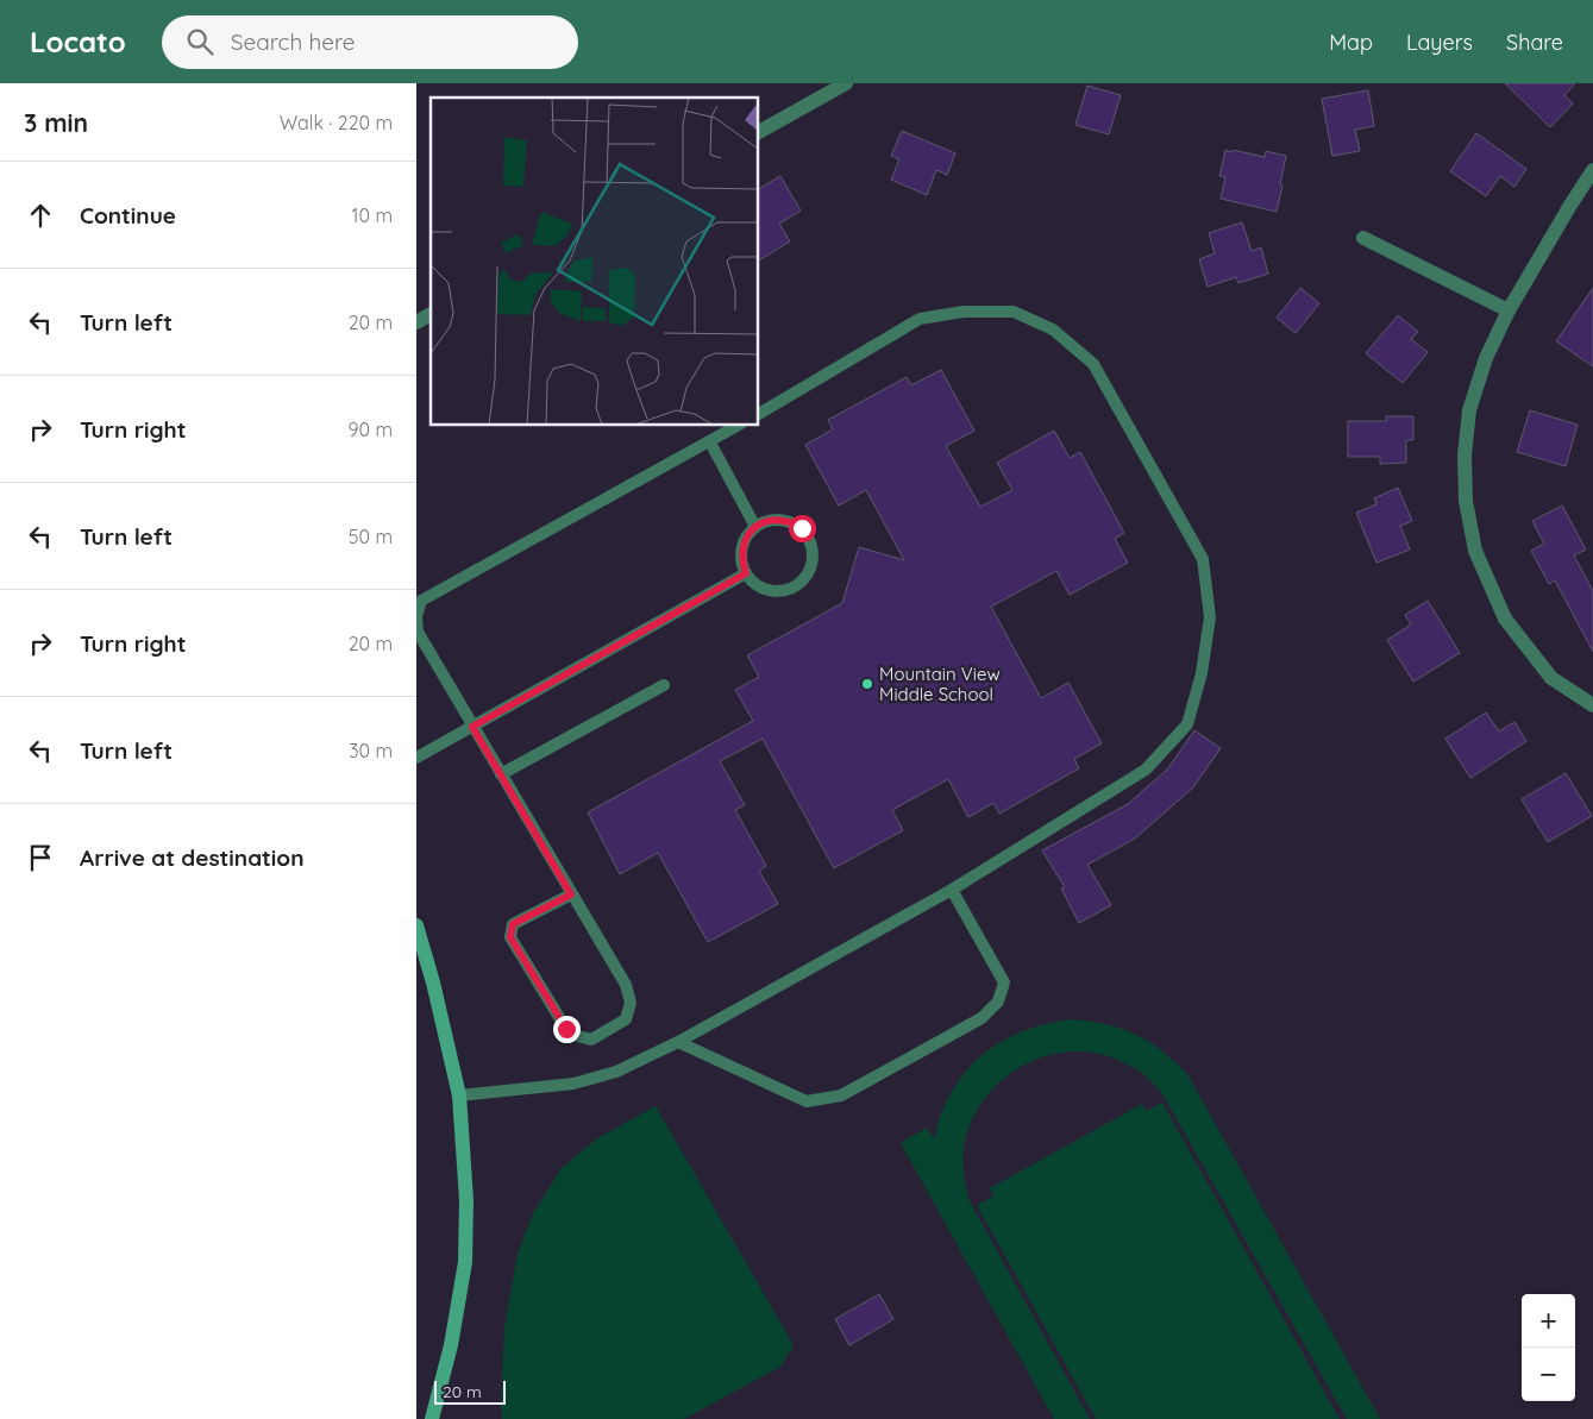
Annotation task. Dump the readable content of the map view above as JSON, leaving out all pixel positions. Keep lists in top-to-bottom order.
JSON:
{
  "places": ["Mountain View Middle School"],
  "scale_bar": "20 m",
  "page": {
    "header": "Locato",
    "search": "Search here",
    "nav": ["Map", "Layers", "Share"],
    "heading": ["3 min", "Walk · 220 m"],
    "list": [
      ["Continue", "10 m"],
      ["Turn left", "20 m"],
      ["Turn right", "90 m"],
      ["Turn left", "50 m"],
      ["Turn right", "20 m"],
      ["Turn left", "30 m"],
      "Arrive at destination"
    ],
    "map_buttons": ["+", "−"],
    "scale": "20 m"
  }
}
